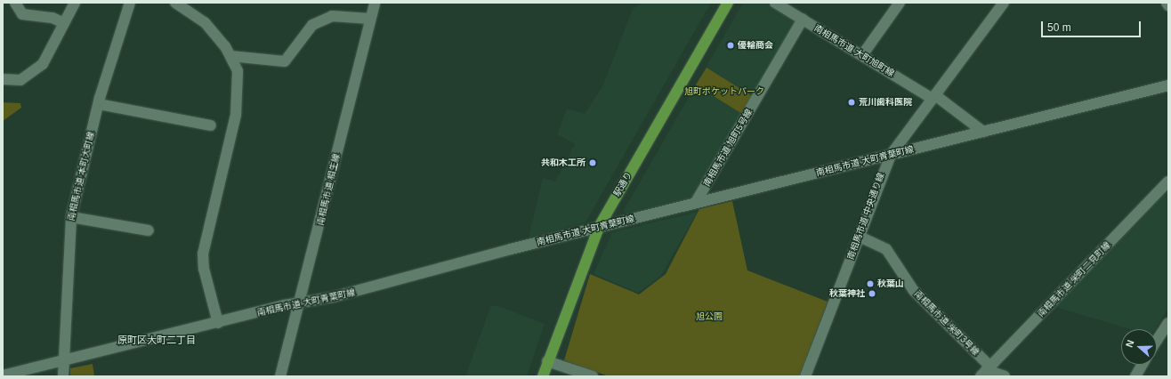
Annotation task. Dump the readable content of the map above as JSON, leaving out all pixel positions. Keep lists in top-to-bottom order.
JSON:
{
  "streets": {
    "main road": ["駅通り"],
    "street": [
      "南相馬市道 大町旭町線",
      "南相馬市道 旭町5号線",
      "南相馬市道 大町青葉町線",
      "南相馬市道 本町大町線",
      "南相馬市道 相生線",
      "南相馬市道 中央通り線",
      "南相馬市道 栄町二見町線",
      "南相馬市道 栄町3号線"
    ]
  },
  "crossings": [
    ["南相馬市道 大町旭町線", "南相馬市道 旭町5号線"],
    ["南相馬市道 大町旭町線", "南相馬市道 大町青葉町線"],
    ["南相馬市道 大町旭町線", "南相馬市道 中央通り線"],
    ["南相馬市道 旭町5号線", "南相馬市道 大町青葉町線"],
    ["南相馬市道 大町青葉町線", "南相馬市道 本町大町線"],
    ["南相馬市道 大町青葉町線", "駅通り"],
    ["南相馬市道 大町青葉町線", "南相馬市道 相生線"],
    ["南相馬市道 大町青葉町線", "南相馬市道 中央通り線"],
    ["南相馬市道 中央通り線", "南相馬市道 栄町3号線"],
    ["南相馬市道 栄町二見町線", "南相馬市道 栄町3号線"]
  ],
  "districts": ["原町区大町二丁目"],
  "parks": ["旭町ポケットパーク", "旭公園"],
  "places": [
    "優輪商会",
    "荒川歯科医院",
    "共和木工所",
    "秋葉山",
    "秋葉神社"
  ],
  "scale_bar": "50 m",
  "north": "left"
}
